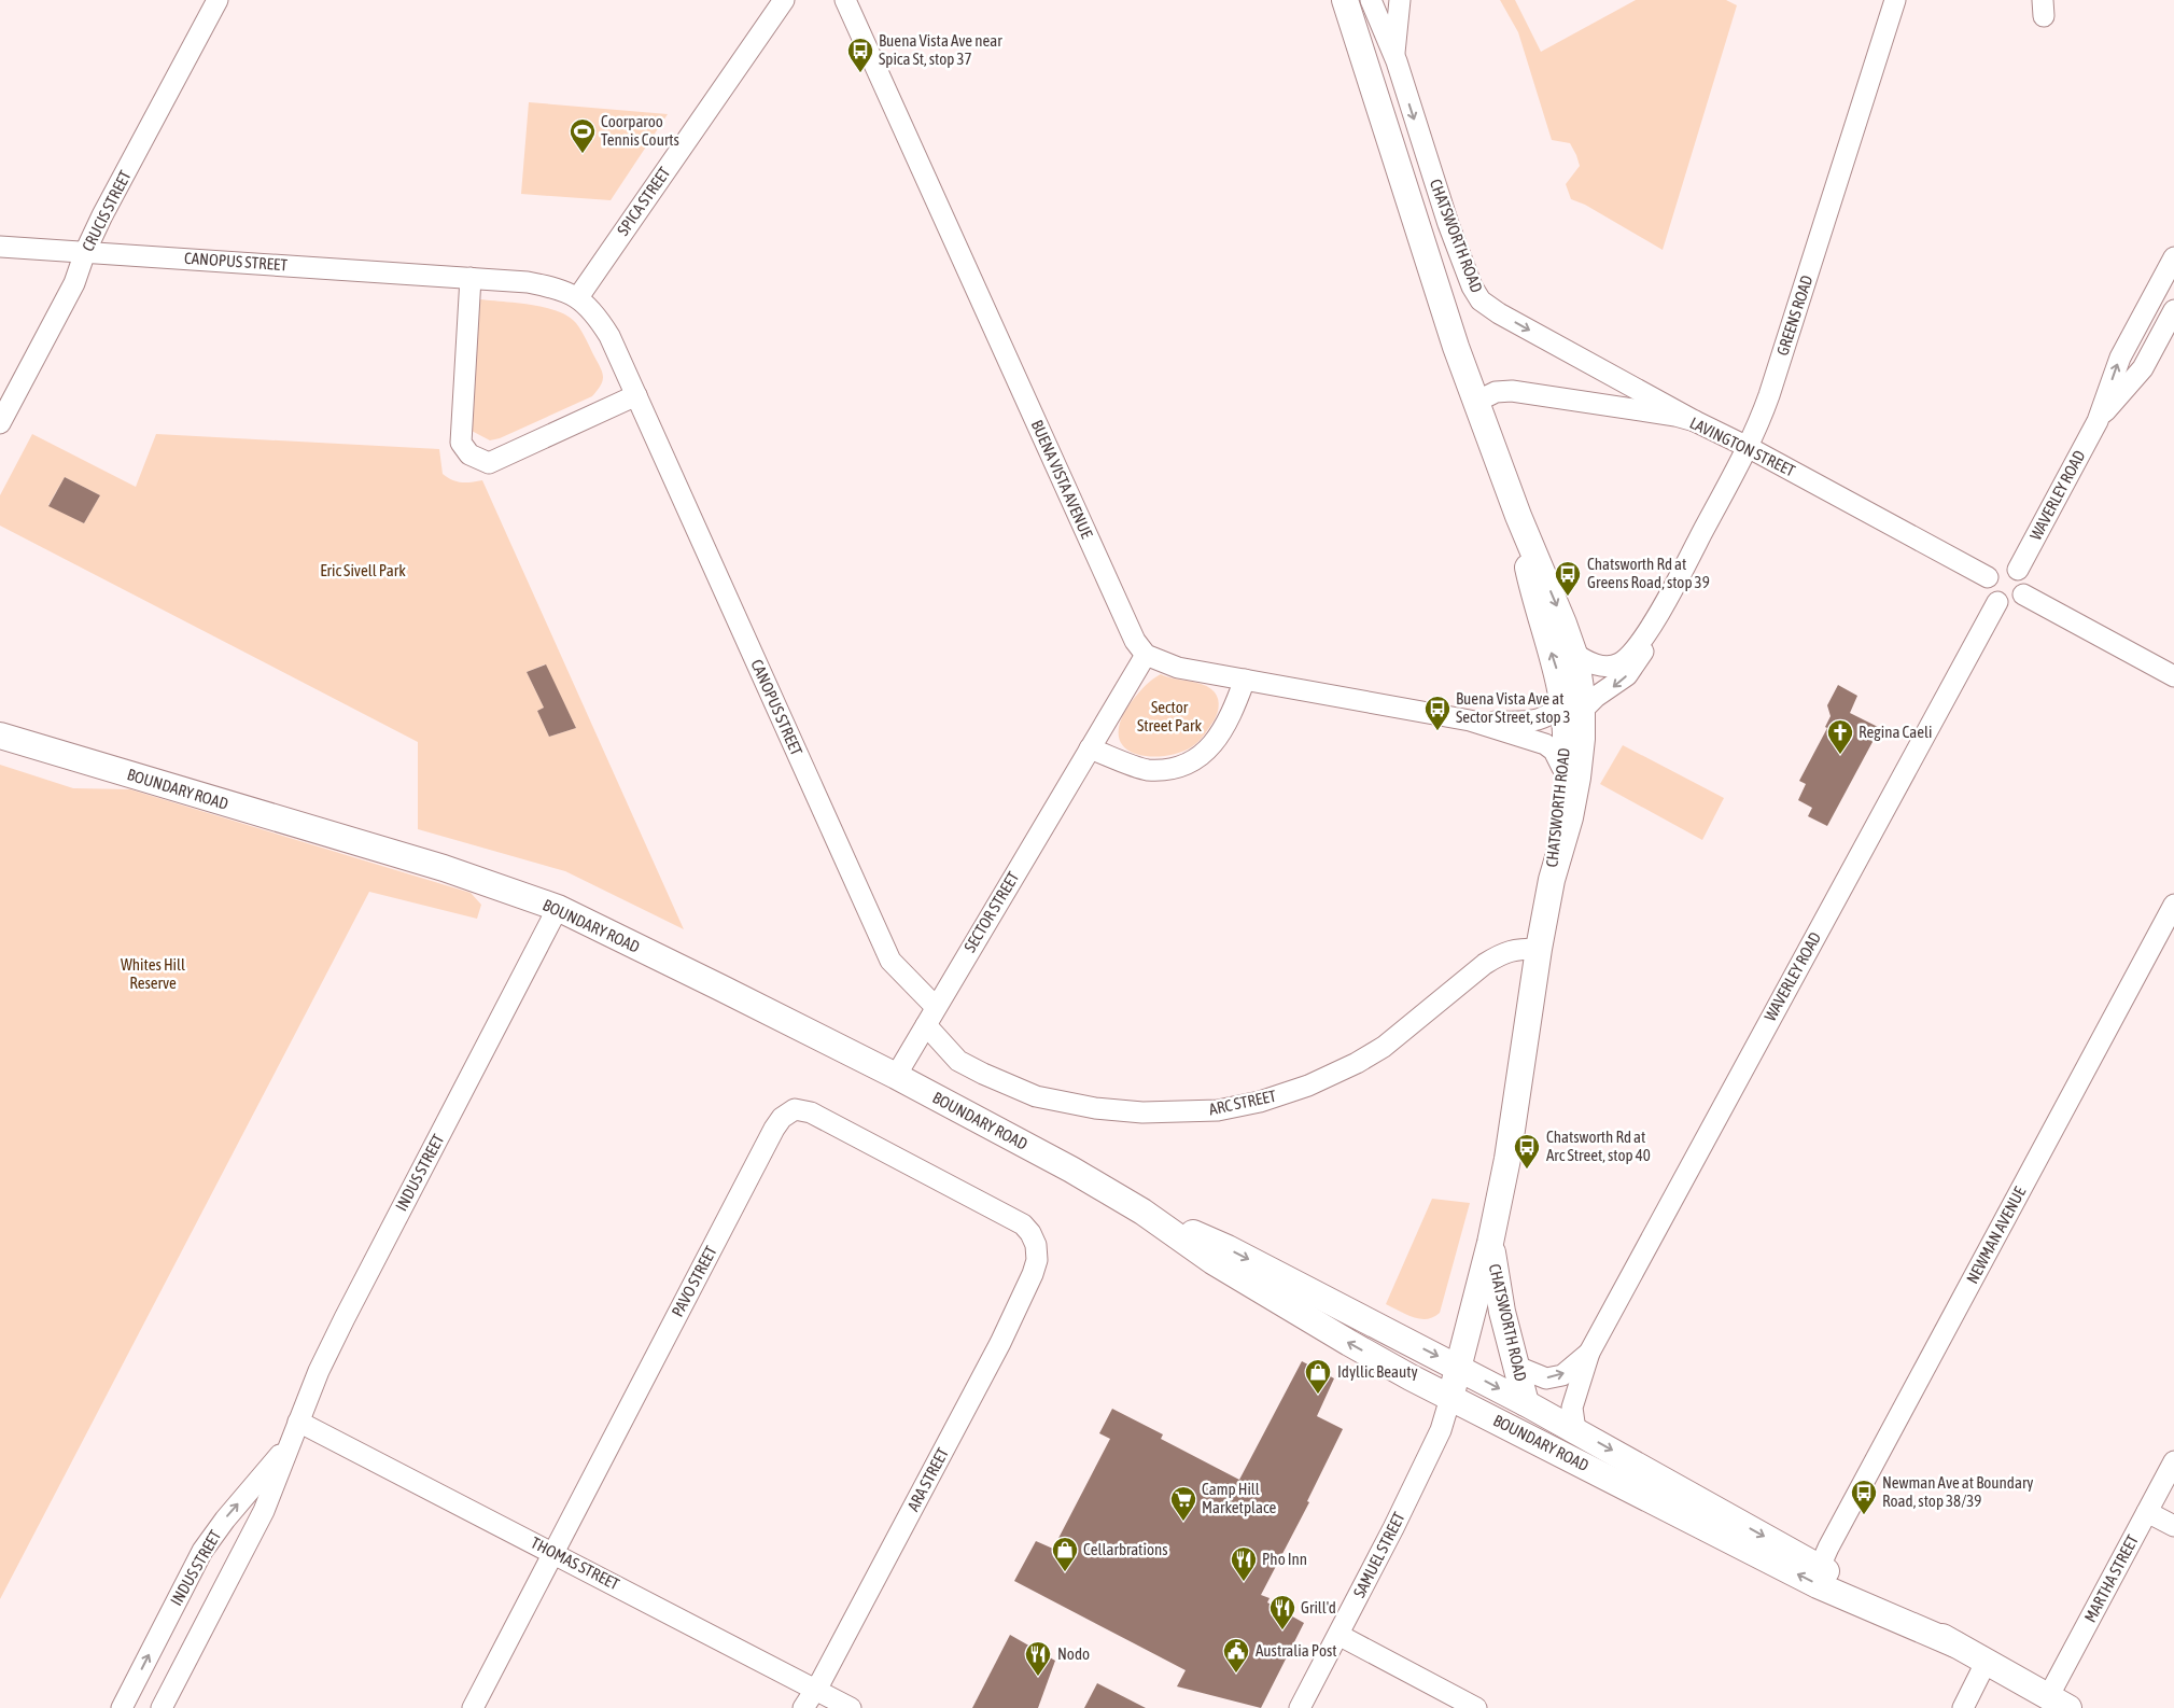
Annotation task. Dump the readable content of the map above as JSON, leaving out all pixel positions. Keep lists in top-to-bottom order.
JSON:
{
  "streets": {
    "main road": ["CHATSWORTH ROAD", "BOUNDARY ROAD"],
    "street": [
      "SPICA STREET",
      "CRUCIS STREET",
      "CANOPUS STREET",
      "GREENS ROAD",
      "LAVINGTON STREET",
      "BUENA VISTA AVENUE",
      "WAVERLEY ROAD",
      "SECTOR STREET",
      "ARC STREET",
      "INDUS STREET",
      "NEWMAN AVENUE",
      "PAVO STREET",
      "ARA STREET",
      "SAMUEL STREET",
      "THOMAS STREET",
      "MARTHA STREET"
    ]
  },
  "crossings": [
    ["SPICA STREET", "CANOPUS STREET"],
    ["CRUCIS STREET", "CANOPUS STREET"],
    ["CHATSWORTH ROAD", "GREENS ROAD"],
    ["CHATSWORTH ROAD", "LAVINGTON STREET"],
    ["CHATSWORTH ROAD", "WAVERLEY ROAD"],
    ["CHATSWORTH ROAD", "BOUNDARY ROAD"],
    ["CHATSWORTH ROAD", "ARC STREET"],
    ["CHATSWORTH ROAD", "SAMUEL STREET"],
    ["CANOPUS STREET", "SECTOR STREET"],
    ["GREENS ROAD", "LAVINGTON STREET"],
    ["LAVINGTON STREET", "WAVERLEY ROAD"],
    ["BUENA VISTA AVENUE", "SECTOR STREET"],
    ["WAVERLEY ROAD", "BOUNDARY ROAD"],
    ["BOUNDARY ROAD", "SECTOR STREET"],
    ["BOUNDARY ROAD", "INDUS STREET"],
    ["BOUNDARY ROAD", "NEWMAN AVENUE"],
    ["BOUNDARY ROAD", "SAMUEL STREET"],
    ["BOUNDARY ROAD", "MARTHA STREET"],
    ["SECTOR STREET", "ARC STREET"],
    ["INDUS STREET", "THOMAS STREET"],
    ["PAVO STREET", "ARA STREET"],
    ["PAVO STREET", "THOMAS STREET"],
    ["ARA STREET", "THOMAS STREET"]
  ],
  "parks": ["Eric Sivell Park", "Sector Street Park", "Whites Hill Reserve"],
  "places": {
    "bus stop": [
      "Buena Vista Ave near Spica St, stop 37",
      "Chatsworth Rd at Greens Road, stop 39",
      "Buena Vista Ave at Sector Street, stop 3",
      "Chatsworth Rd at Arc Street, stop 40",
      "Newman Ave at Boundary Road, stop 38/39"
    ],
    "sports": ["Coorparoo Tennis Courts"],
    "church": ["Regina Caeli"],
    "shop": ["Idyllic Beauty", "Cellarbrations"],
    "supermarket": ["Camp Hill Marketplace"],
    "restaurant": ["Pho Inn", "Grill'd", "Nodo"],
    "public building": ["Australia Post"]
  }
}
